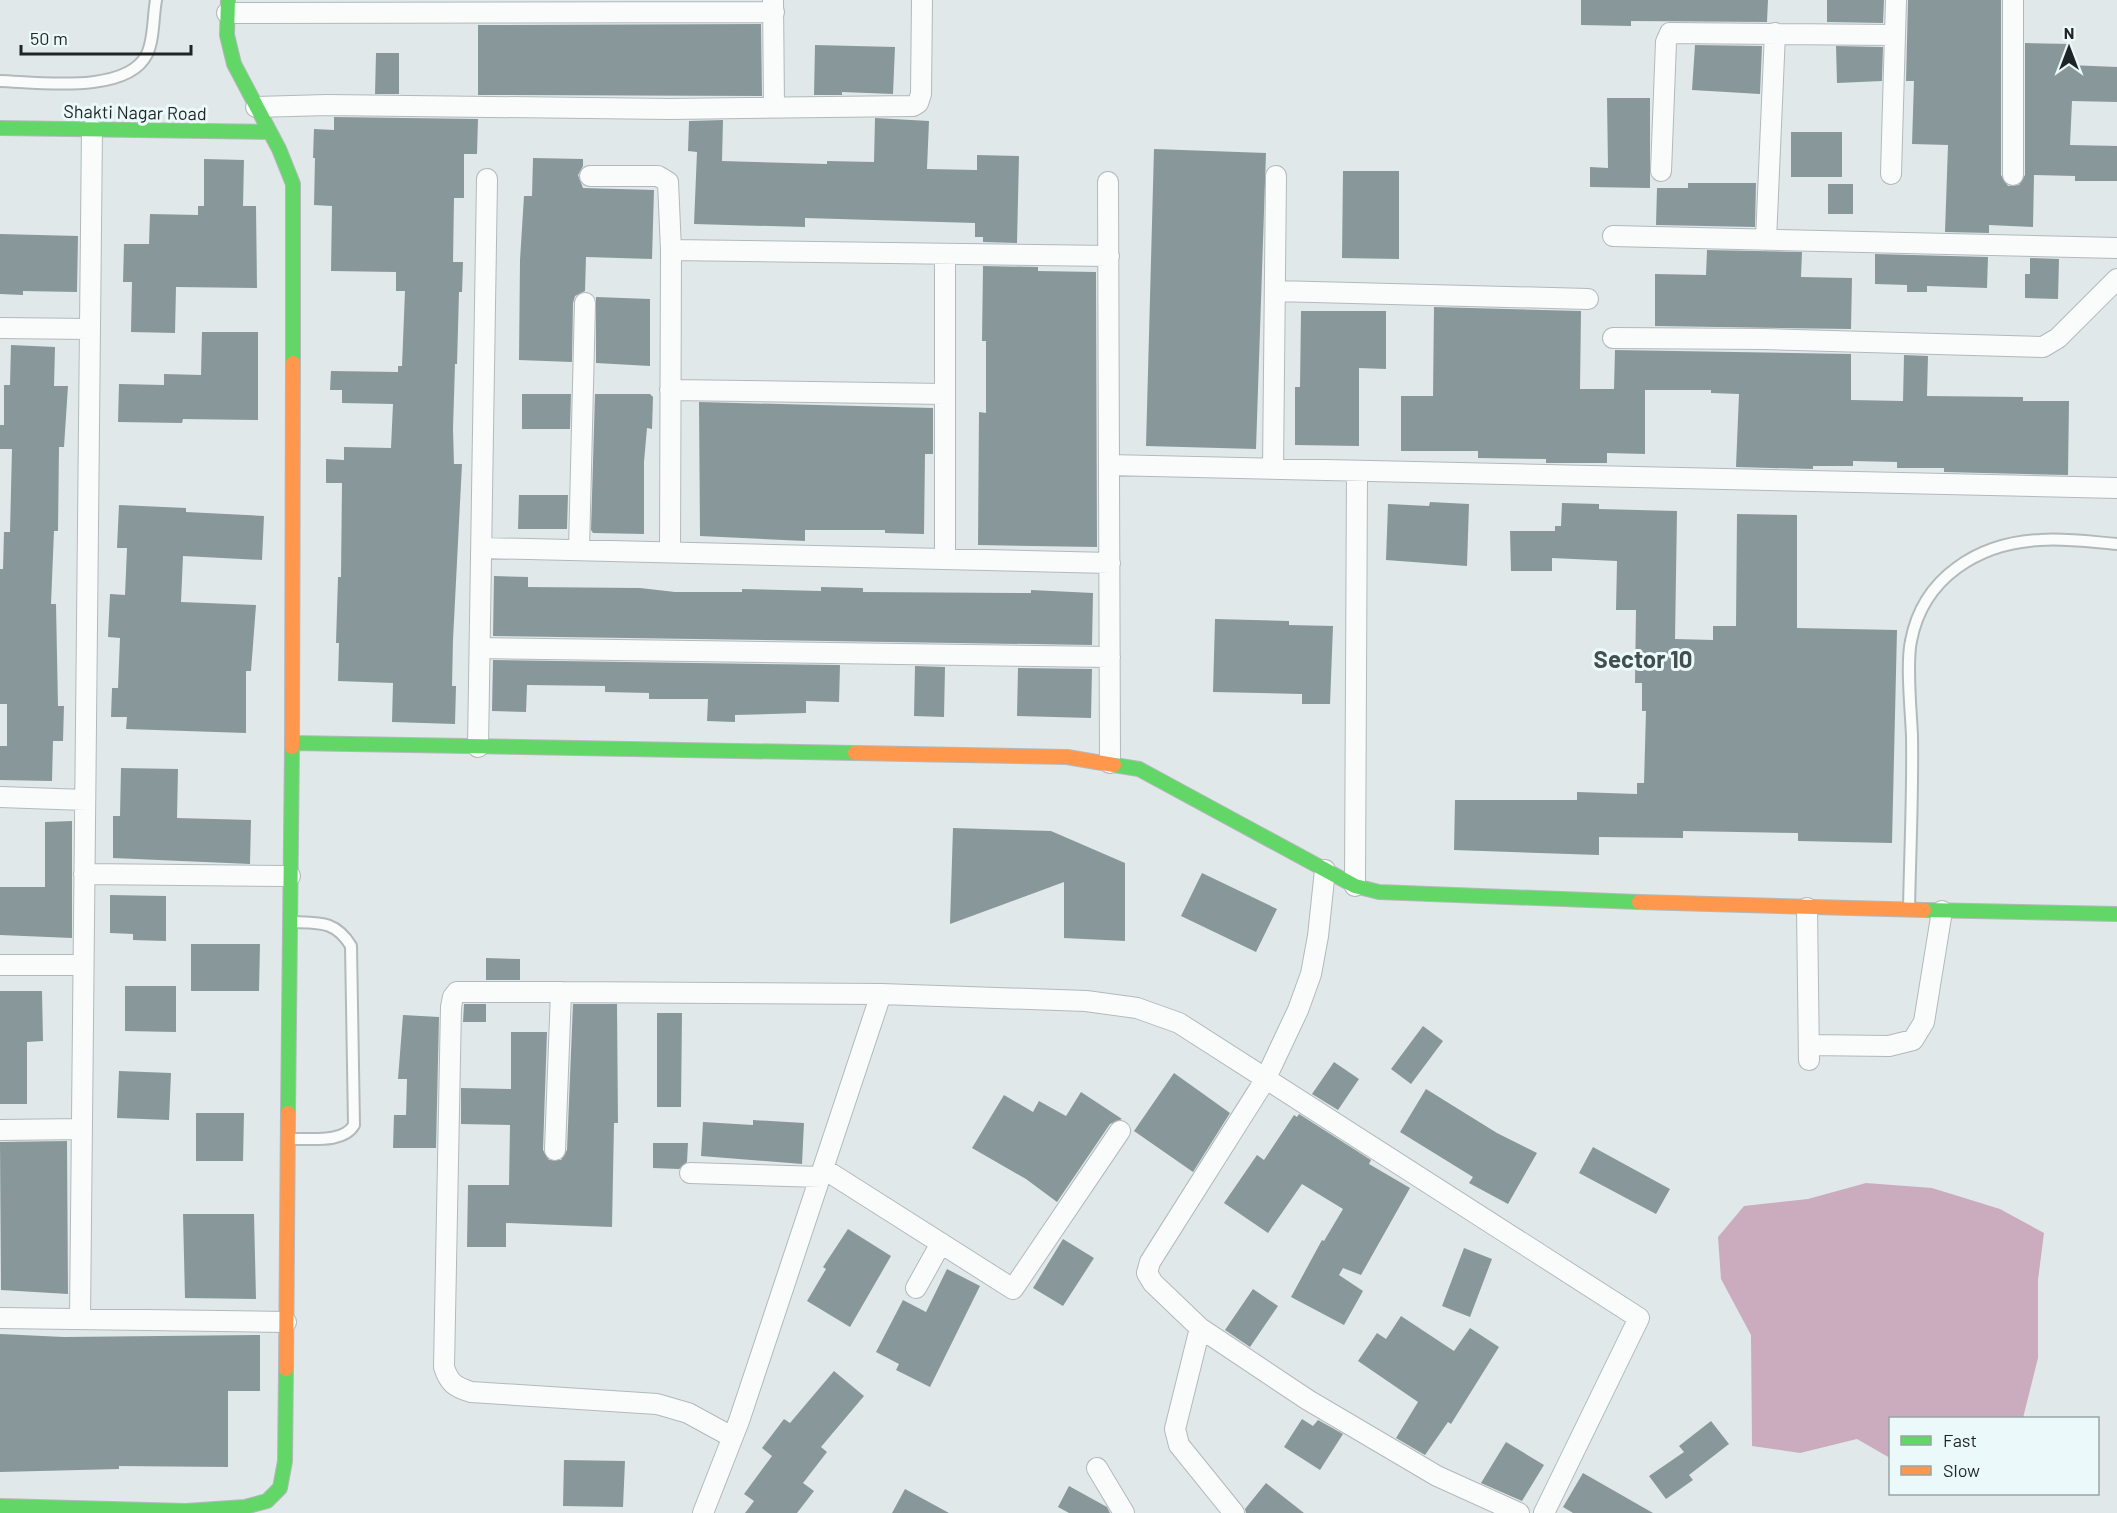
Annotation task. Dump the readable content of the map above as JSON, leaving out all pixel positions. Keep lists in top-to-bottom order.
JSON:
{
  "streets": {
    "street": ["Shakti Nagar Road"]
  },
  "districts": ["Sector 10"],
  "legend": ["Fast", "Slow"],
  "scale_bar": "50 m",
  "north": "top"
}
